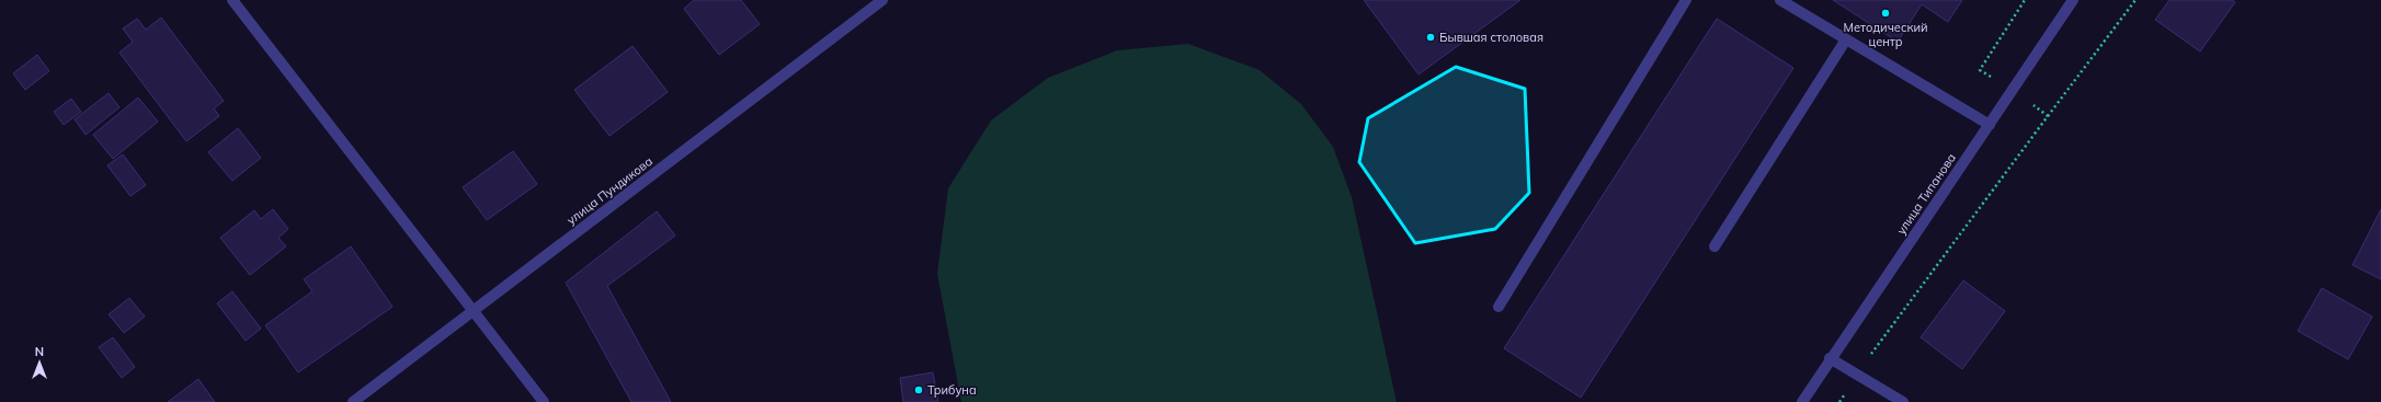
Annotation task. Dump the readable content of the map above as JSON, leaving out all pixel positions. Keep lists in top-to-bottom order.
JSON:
{
  "streets": {
    "street": ["улица Пундикова", "улица Типанова"]
  },
  "places": ["Методический центр", "Бывшая столовая", "Трибуна"],
  "north": "top"
}
